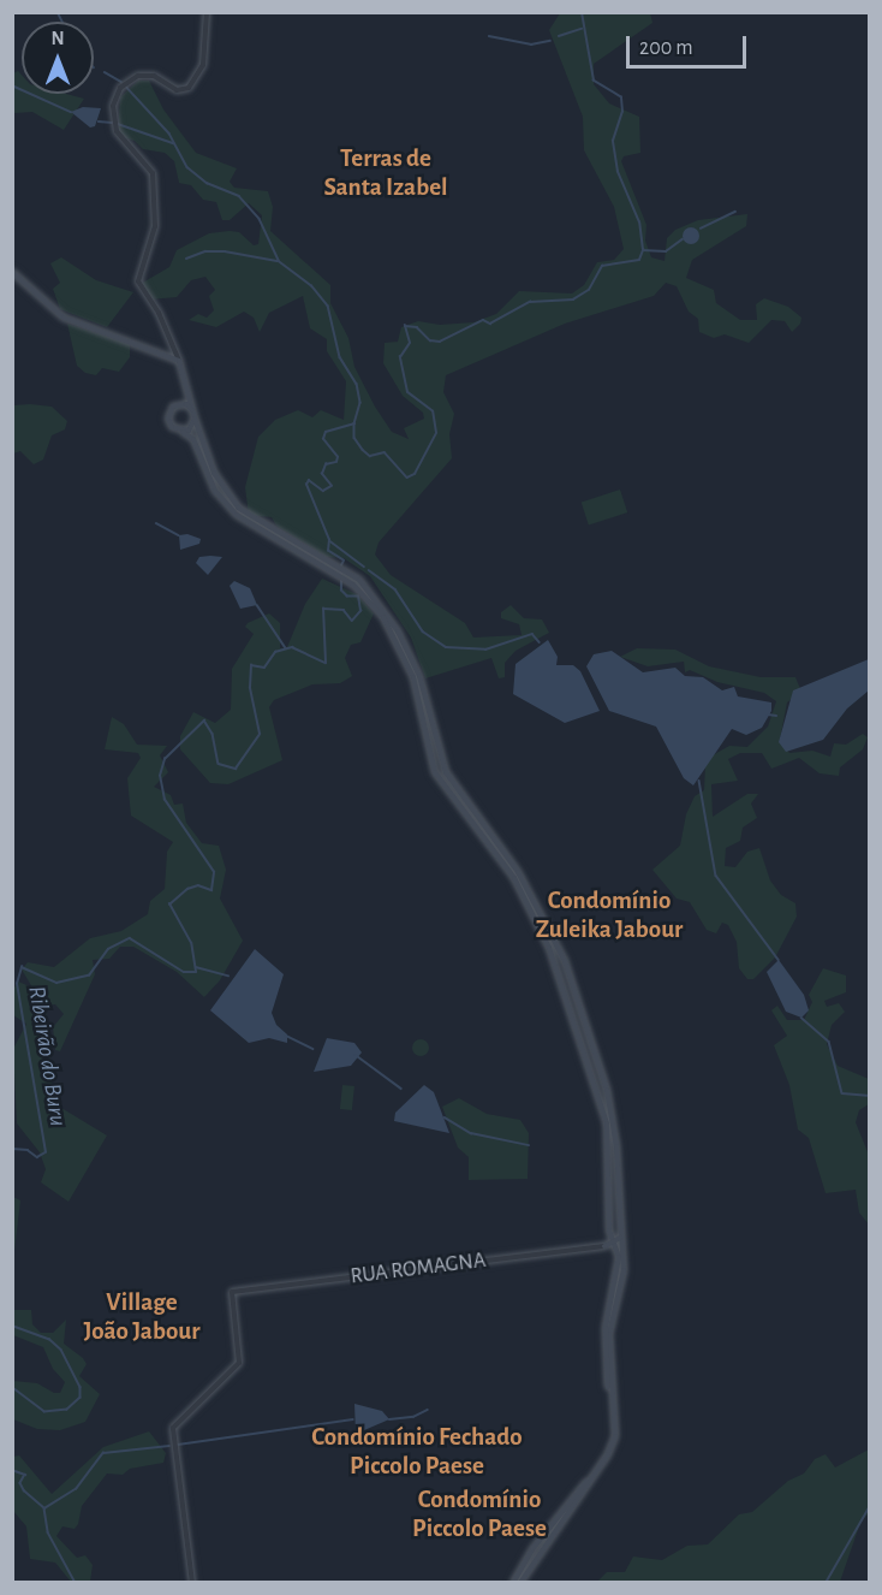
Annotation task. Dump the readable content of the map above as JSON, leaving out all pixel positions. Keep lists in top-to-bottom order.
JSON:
{
  "streets": {
    "street": ["RUA ROMAGNA"]
  },
  "districts": [
    "Terras de Santa Izabel",
    "Condomínio Zuleika Jabour",
    "Village João Jabour",
    "Condomínio Fechado Piccolo Paese",
    "Condomínio Piccolo Paese"
  ],
  "water": ["Ribeirão do Buru"],
  "scale_bar": "200 m",
  "north": "top"
}
